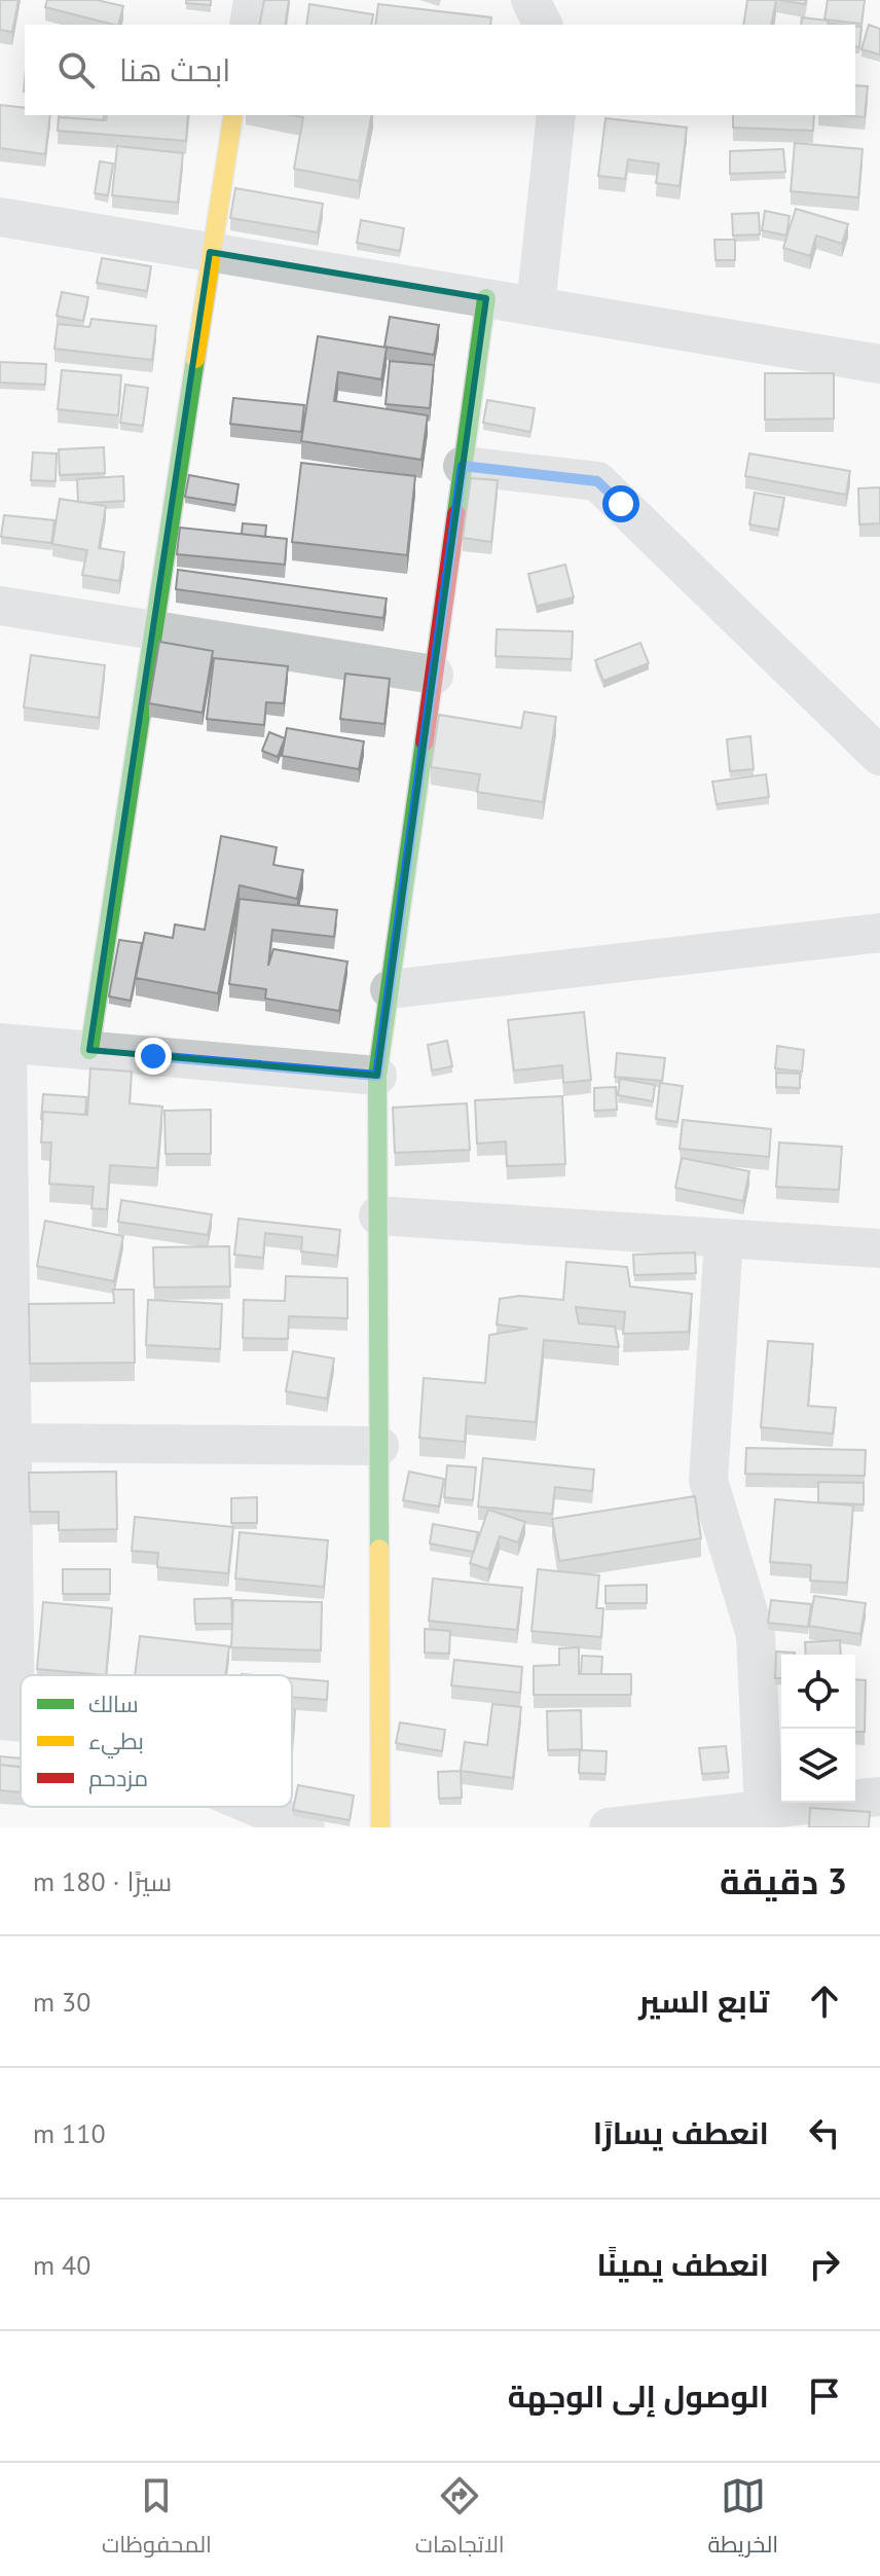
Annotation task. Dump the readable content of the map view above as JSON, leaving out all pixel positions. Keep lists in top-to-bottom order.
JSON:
{
  "legend": ["سالك", "بطيء", "مزدحم"],
  "page": {
    "search": "ابحث هنا",
    "heading": ["3 دقيقة", "سيرًا · 180 m"],
    "list": [
      ["تابع السير", "30 m"],
      ["انعطف يسارًا", "110 m"],
      ["انعطف يمينًا", "40 m"],
      "الوصول إلى الوجهة"
    ],
    "nav": ["الخريطة", "الاتجاهات", "المحفوظات"]
  }
}
